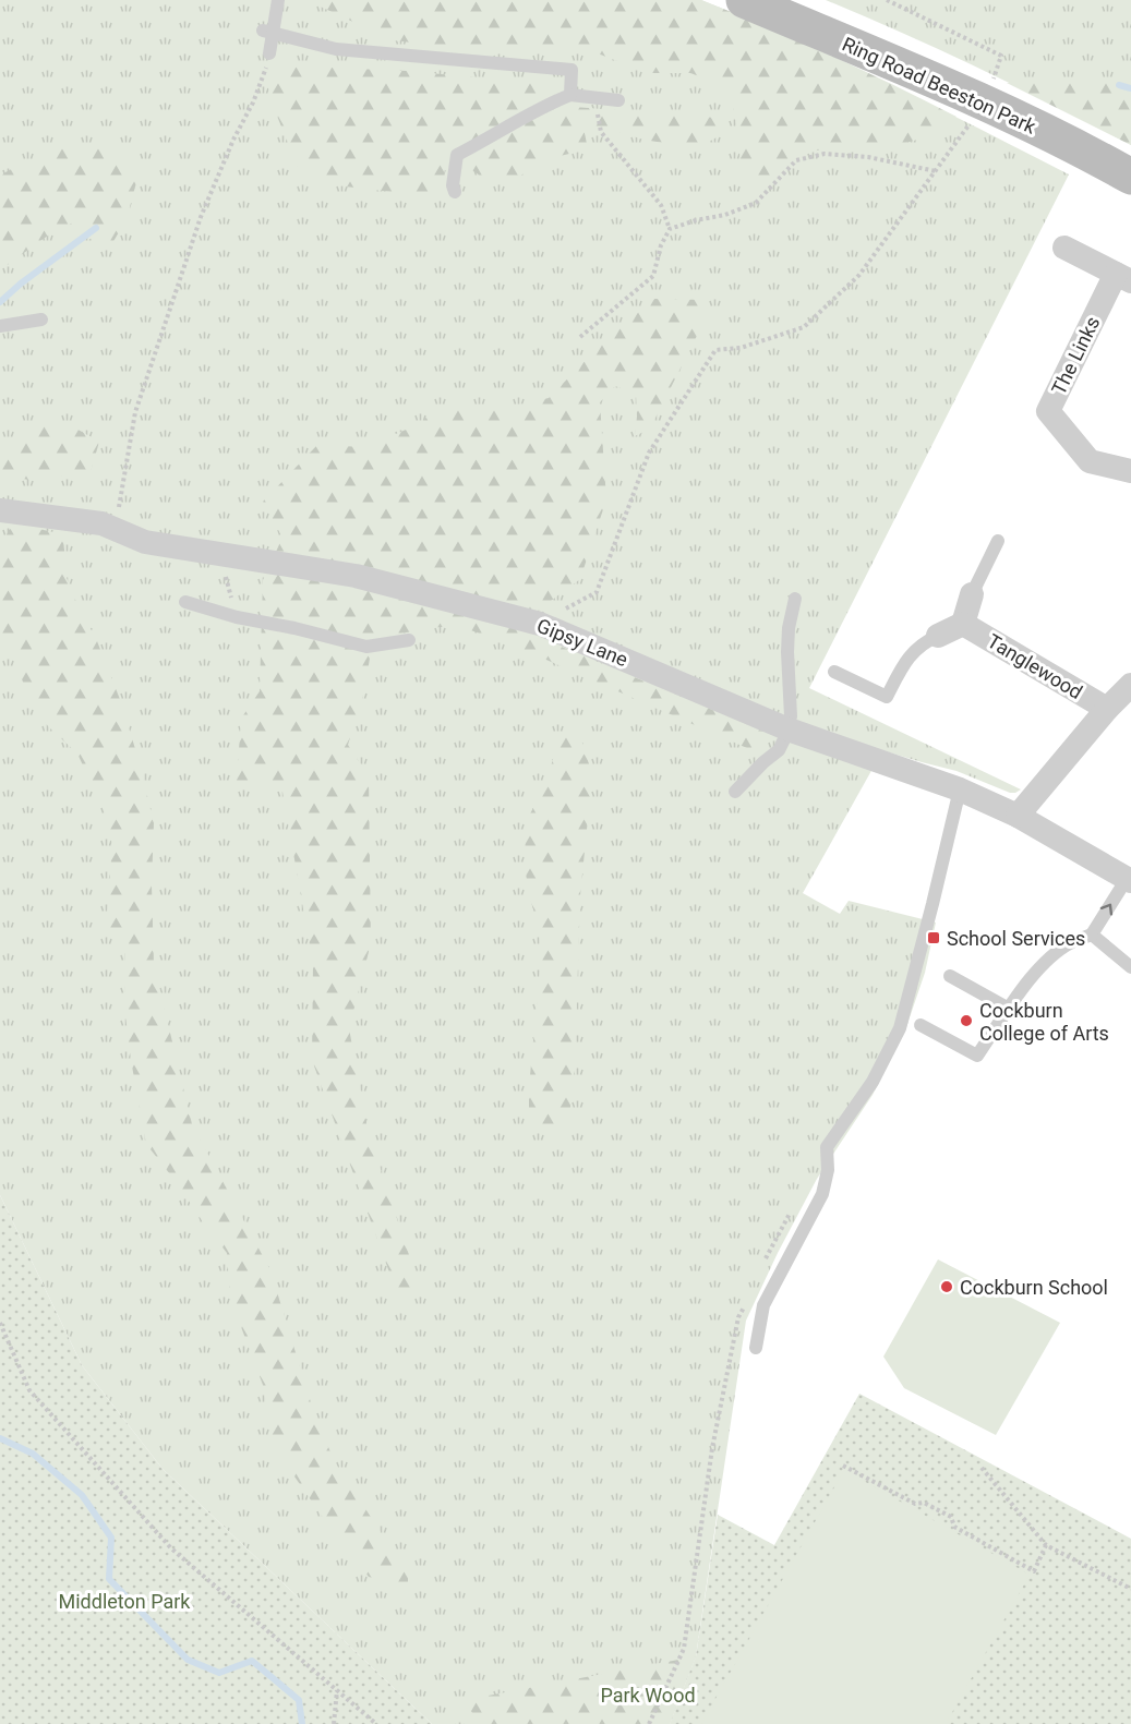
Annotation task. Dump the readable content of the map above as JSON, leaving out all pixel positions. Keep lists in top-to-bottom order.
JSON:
{
  "streets": {
    "street": [
      "Ring Road Beeston Park",
      "The Links",
      "Gipsy Lane",
      "Tanglewood"
    ]
  },
  "parks": ["Middleton Park", "Park Wood"],
  "places": {
    "transit": ["School Services"],
    "other": ["Cockburn College of Arts", "Cockburn School"]
  }
}
